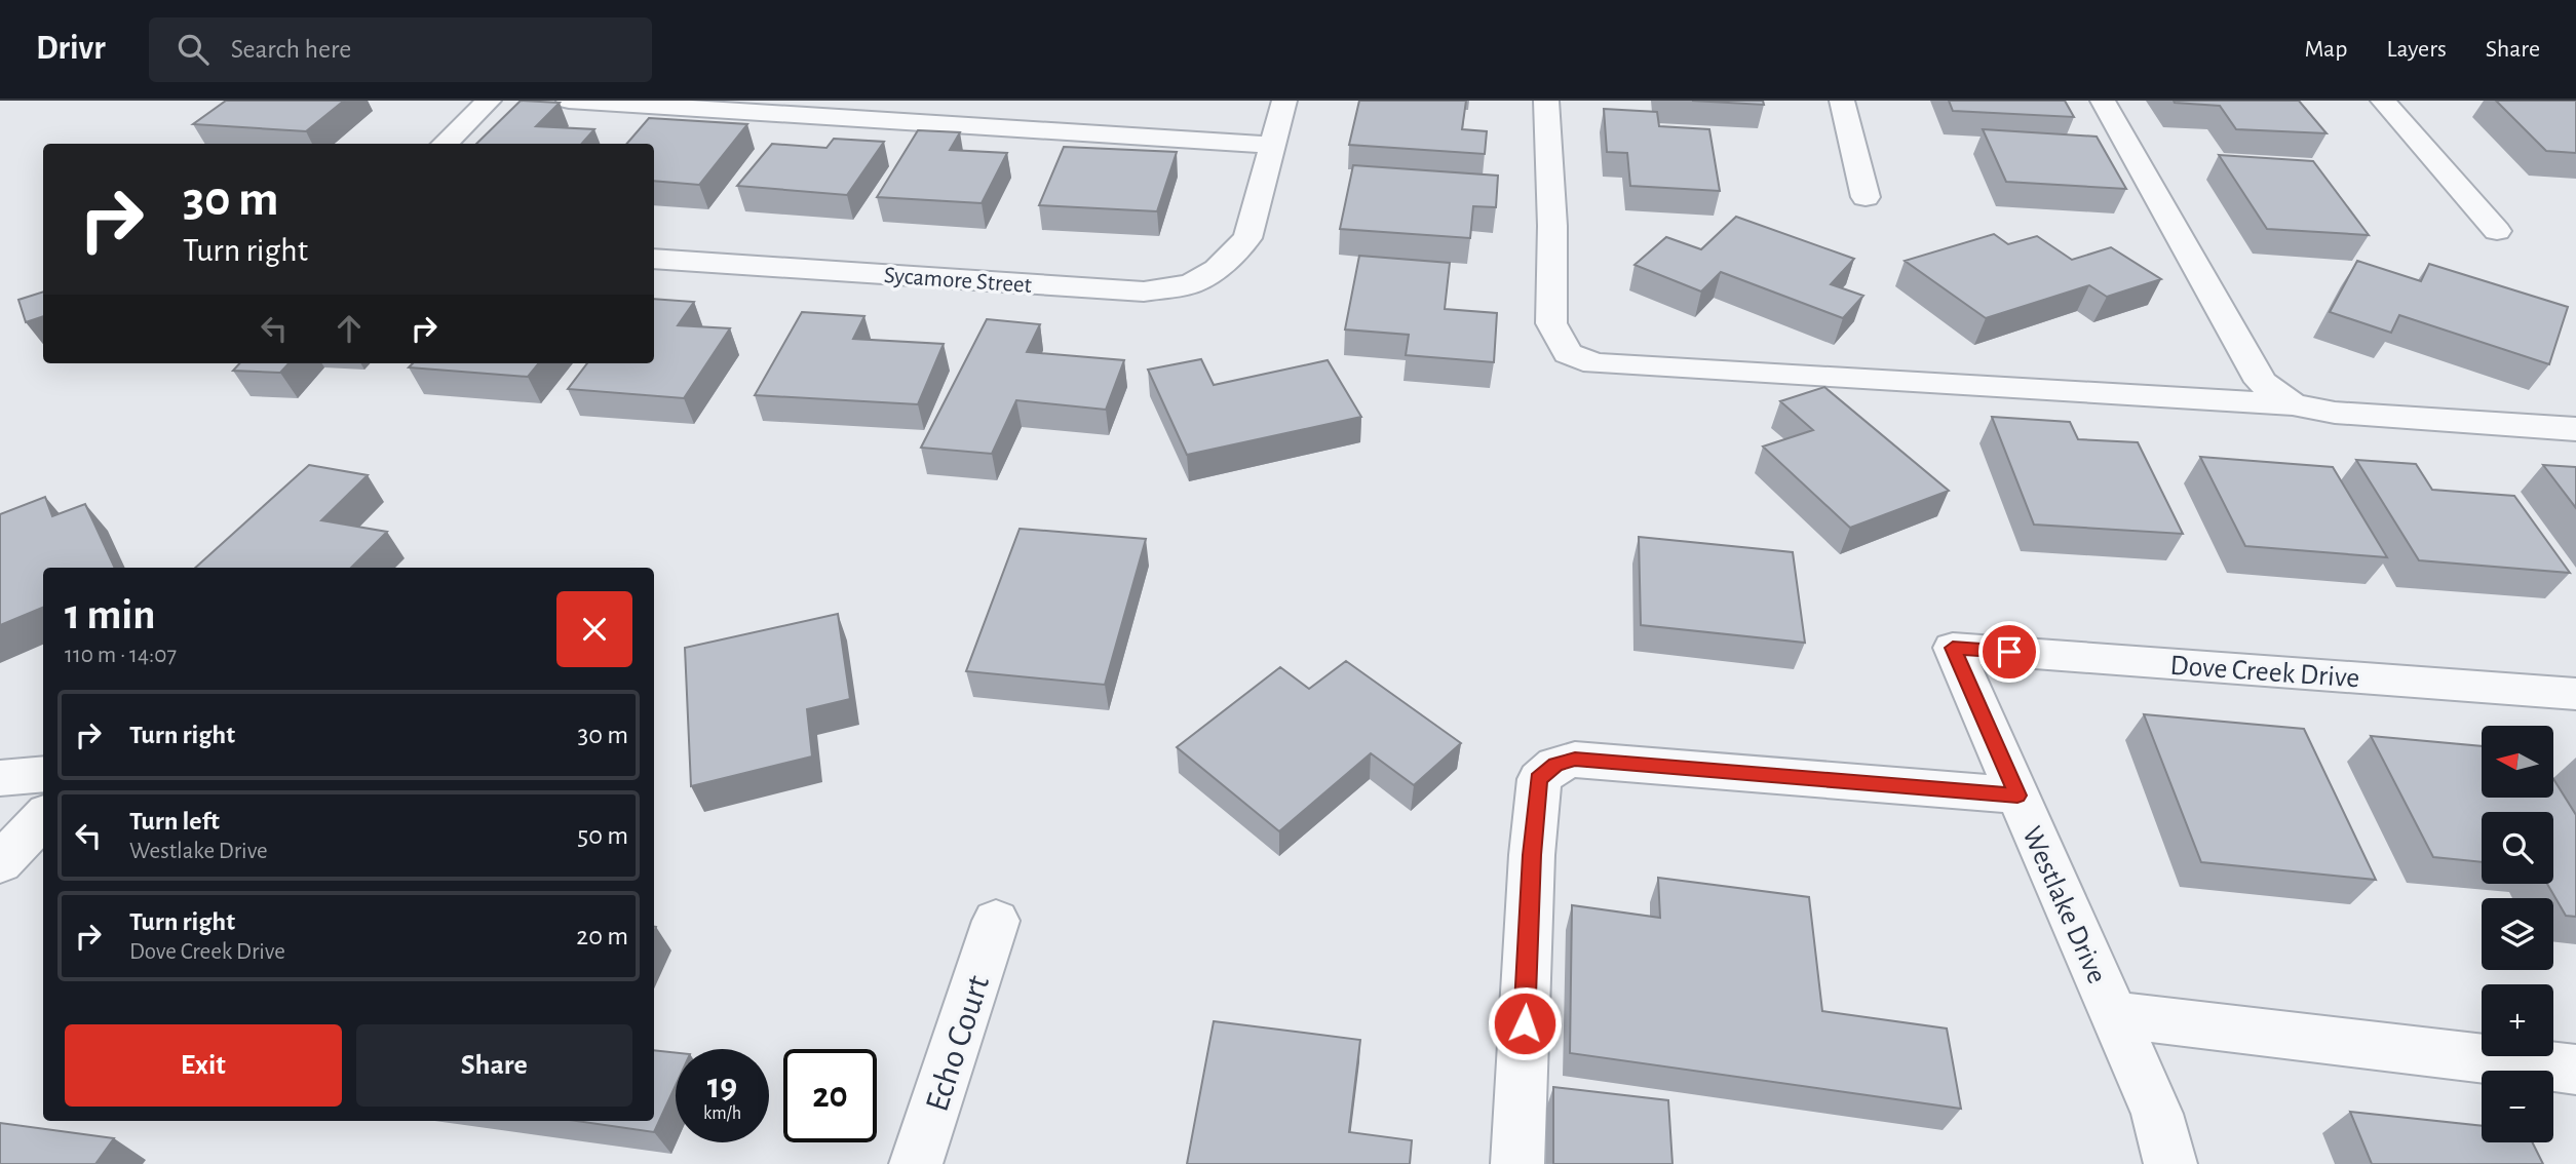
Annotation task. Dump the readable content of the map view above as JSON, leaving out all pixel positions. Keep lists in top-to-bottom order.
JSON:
{
  "streets": {
    "street": [
      "Sycamore Street",
      "Dove Creek Drive",
      "Westlake Drive",
      "Echo Court"
    ]
  },
  "crossings": [
    ["Dove Creek Drive", "Westlake Drive"]
  ],
  "north": "left",
  "page": {
    "header": "Drivr",
    "search": "Search here",
    "nav": ["Map", "Layers", "Share"],
    "turn": ["30 m", "Turn right"],
    "heading": ["1 min", "110 m · 14:07"],
    "list": [
      {
        "name": "Turn right",
        "value": "30 m"
      },
      {
        "name": "Turn left",
        "note": "Westlake Drive",
        "value": "50 m"
      },
      {
        "name": "Turn right",
        "note": "Dove Creek Drive",
        "value": "20 m"
      }
    ],
    "map_buttons": ["+", "−"],
    "buttons": ["Exit", "Share"],
    "speed": "19 km/h",
    "limit": "20"
  }
}
